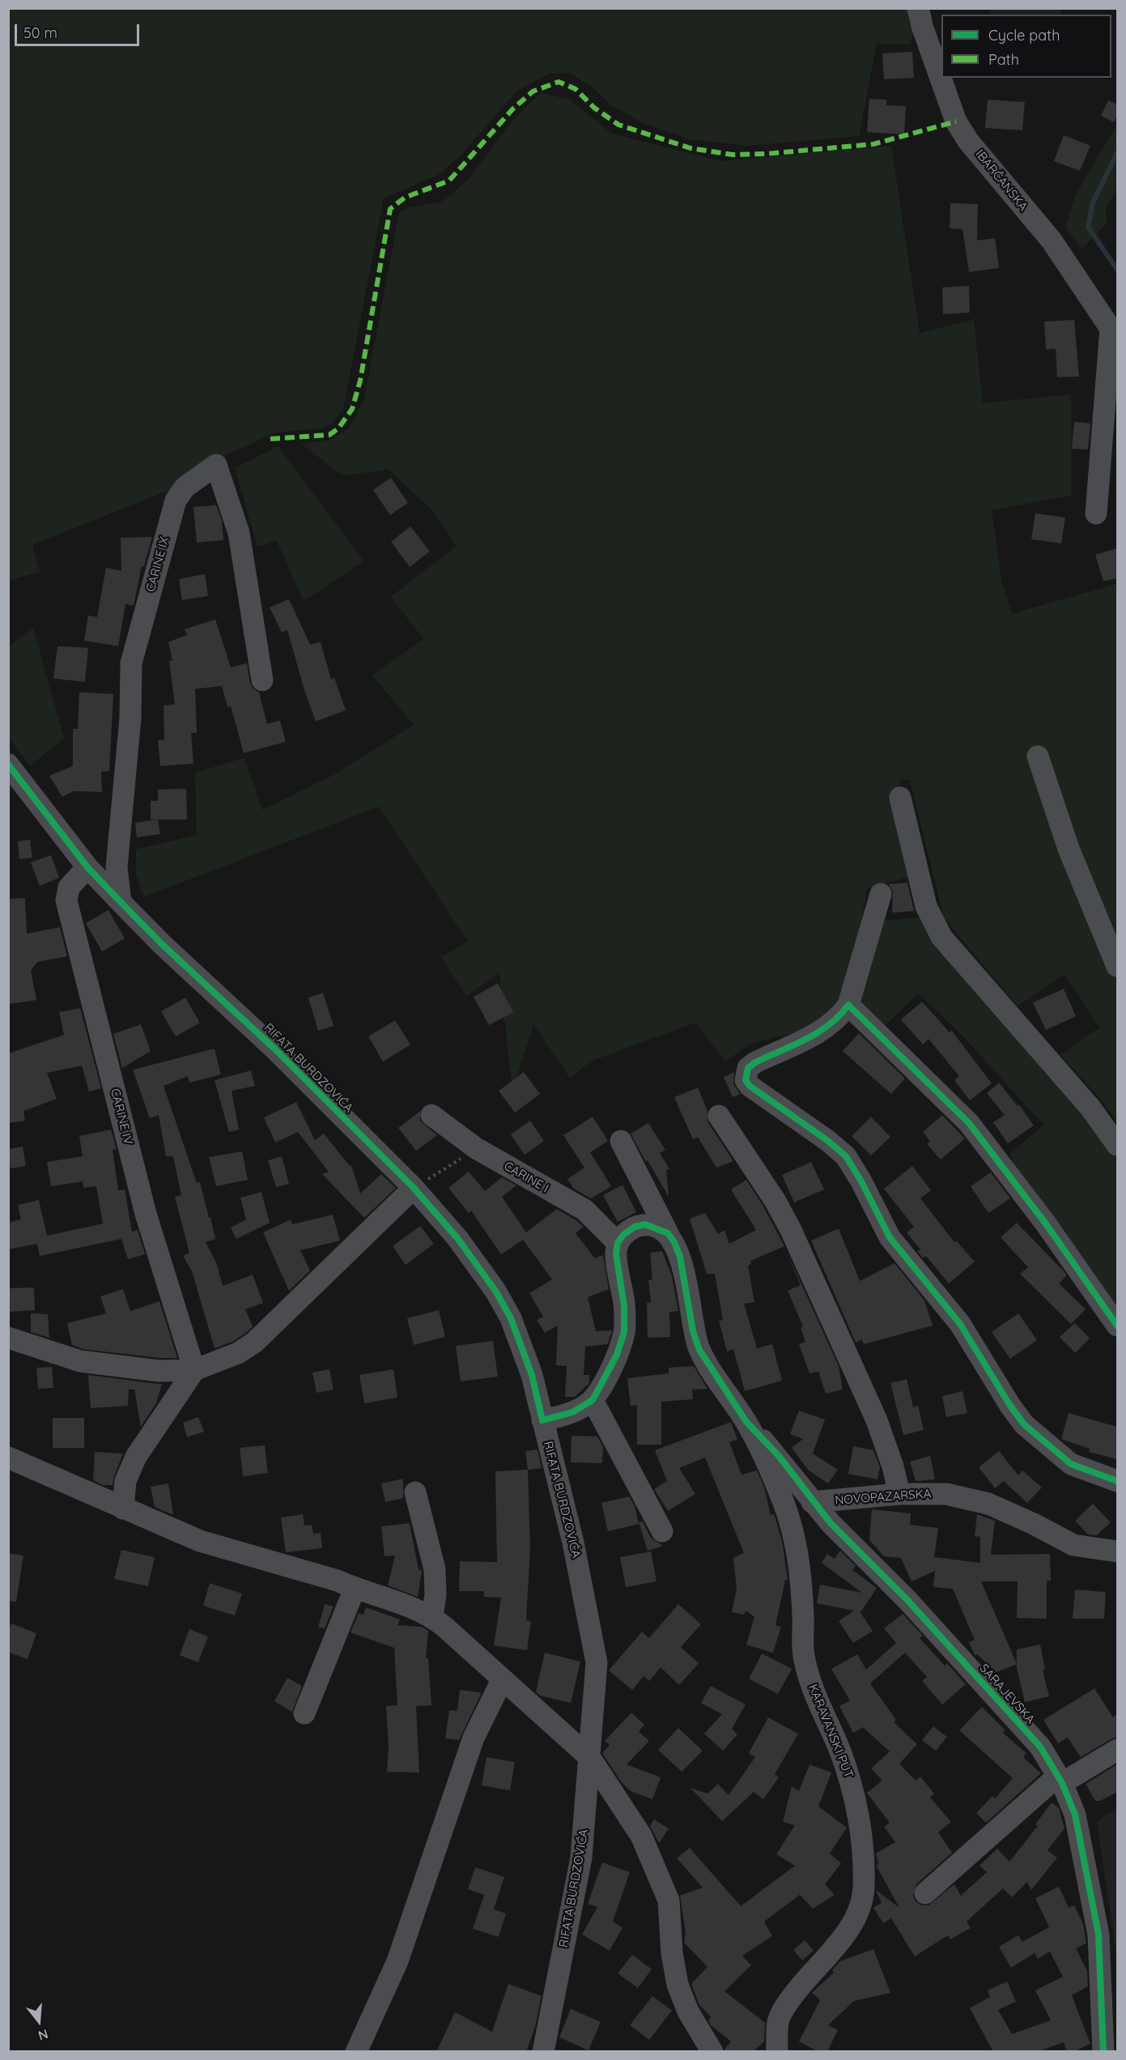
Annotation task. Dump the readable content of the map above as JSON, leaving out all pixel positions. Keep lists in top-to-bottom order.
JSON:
{
  "streets": {
    "street": [
      "IBARČANSKA",
      "CARINE IX",
      "RIFATA BURDZOVIĆA",
      "CARINE IV",
      "CARINE I",
      "NOVOPAZARSKA",
      "SARAJEVSKA",
      "KARAVANSKI PUT"
    ]
  },
  "crossings": [
    ["CARINE IX", "RIFATA BURDZOVIĆA"],
    ["RIFATA BURDZOVIĆA", "CARINE IV"],
    ["NOVOPAZARSKA", "SARAJEVSKA"],
    ["SARAJEVSKA", "KARAVANSKI PUT"]
  ],
  "legend": ["Cycle path", "Path"],
  "scale_bar": "50 m",
  "north": "bottom"
}
